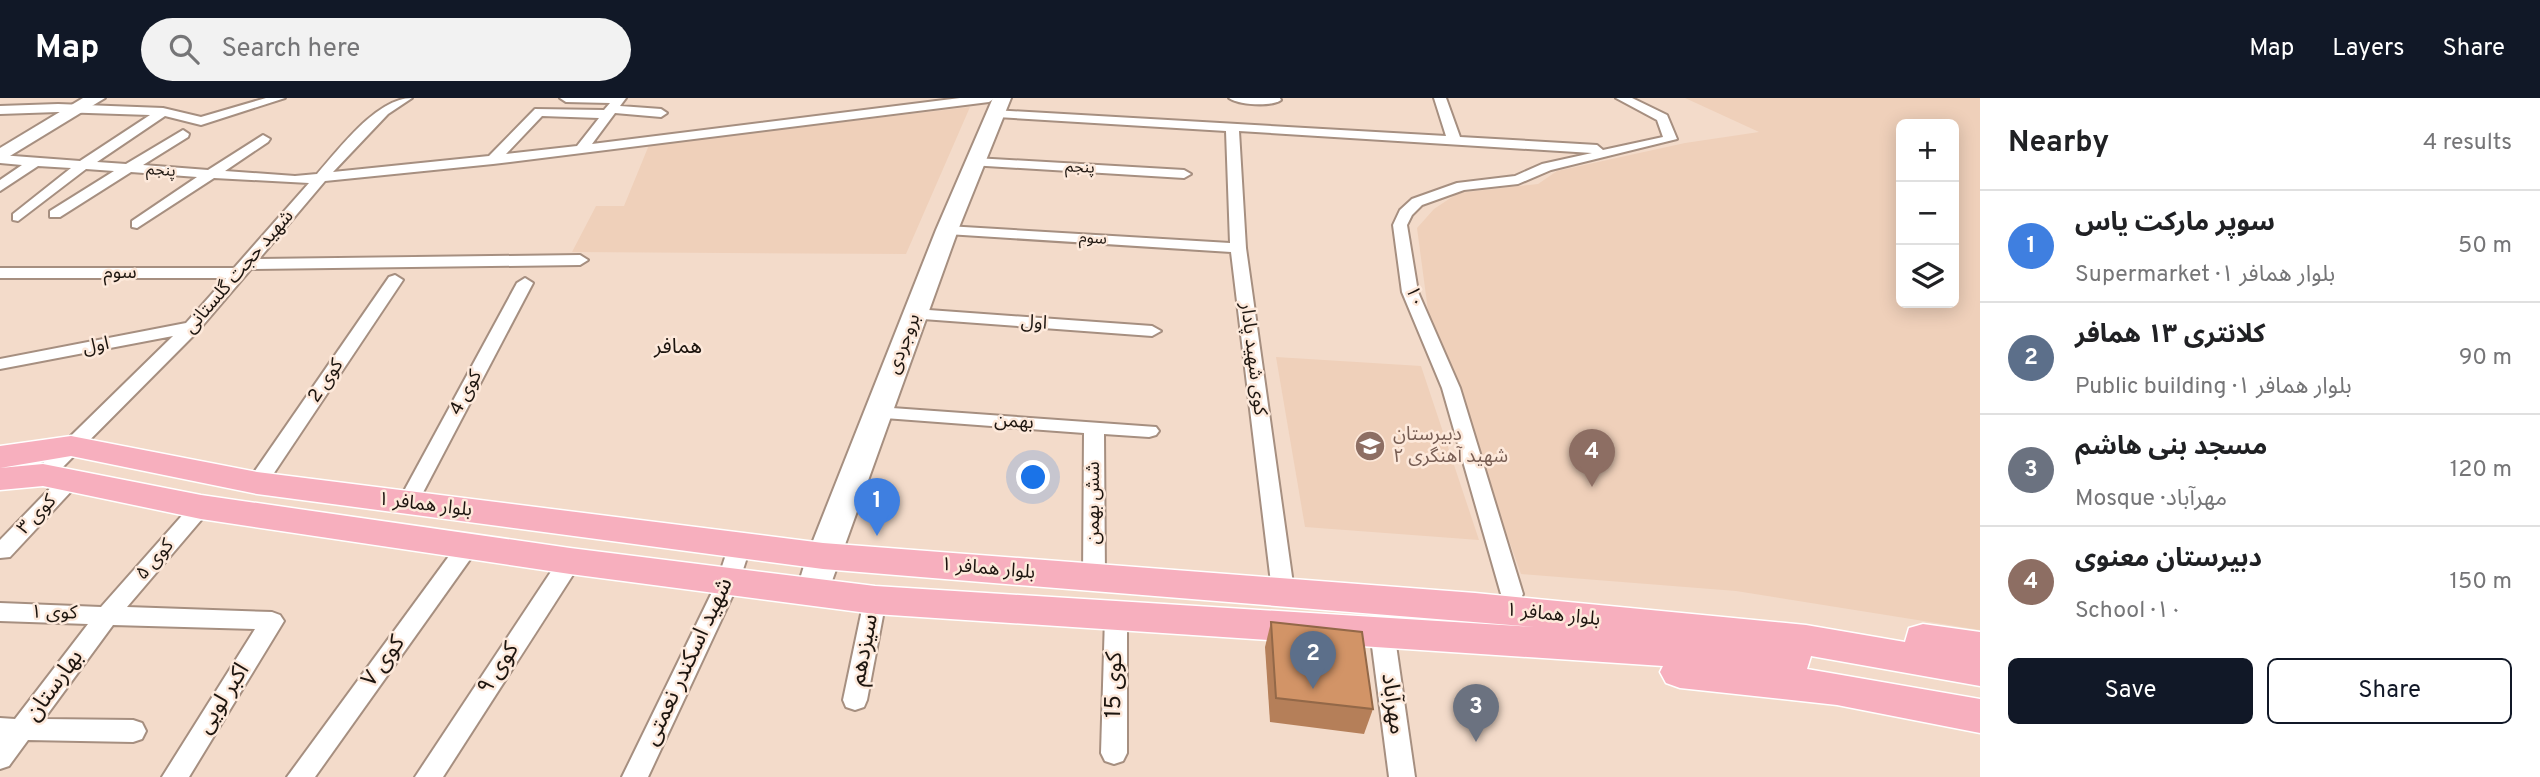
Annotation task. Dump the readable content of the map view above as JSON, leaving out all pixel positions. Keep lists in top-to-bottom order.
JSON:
{
  "streets": {
    "main road": ["بلوار همافر ۱"],
    "street": [
      "پنجم",
      "سوم",
      "شهید حجت گلستانی",
      "۱۰",
      "اول",
      "بروجردی",
      "کوی شهید پادار",
      "کوی 2",
      "کوی 4",
      "بهمن",
      "شش بهمن",
      "کوی ۳",
      "کوی ۵",
      "کوی ۱",
      "سیزدهم",
      "کوی ۷",
      "شهید اسکندر نعمتی",
      "کوی ۹",
      "کوی 15",
      "بهارستان",
      "اکبر لویی",
      "مهرآباد"
    ]
  },
  "crossings": [
    ["پنجم", "شهید حجت گلستانی"],
    ["پنجم", "بروجردی"],
    ["پنجم", "کوی شهید پادار"],
    ["سوم", "شهید حجت گلستانی"],
    ["سوم", "بروجردی"],
    ["سوم", "کوی شهید پادار"],
    ["شهید حجت گلستانی", "اول"],
    ["شهید حجت گلستانی", "بلوار همافر ۱"],
    ["شهید حجت گلستانی", "کوی ۳"],
    ["اول", "بروجردی"],
    ["بروجردی", "بهمن"],
    ["بروجردی", "بلوار همافر ۱"],
    ["کوی شهید پادار", "بلوار همافر ۱"],
    ["کوی 2", "بلوار همافر ۱"],
    ["کوی 4", "بلوار همافر ۱"],
    ["بهمن", "شش بهمن"],
    ["شش بهمن", "بلوار همافر ۱"],
    ["بلوار همافر ۱", "کوی ۳"],
    ["بلوار همافر ۱", "کوی ۵"],
    ["بلوار همافر ۱", "سیزدهم"],
    ["بلوار همافر ۱", "کوی ۷"],
    ["بلوار همافر ۱", "شهید اسکندر نعمتی"],
    ["بلوار همافر ۱", "کوی ۹"],
    ["بلوار همافر ۱", "کوی 15"],
    ["بلوار همافر ۱", "مهرآباد"],
    ["کوی ۵", "کوی ۱"],
    ["کوی ۵", "بهارستان"],
    ["کوی ۱", "بهارستان"],
    ["کوی ۱", "اکبر لویی"]
  ],
  "districts": ["همافر"],
  "places": {
    "school or university": ["دبیرستان شهید آهنگری ۲"]
  },
  "page": {
    "header": "Map",
    "search": "Search here",
    "nav": ["Map", "Layers", "Share"],
    "heading": ["Nearby", "4 results"],
    "map_buttons": ["+", "−"],
    "list": [
      {
        "mark": "1",
        "name": "سوپر مارکت یاس",
        "note": "Supermarket · بلوار همافر ۱",
        "value": "50 m"
      },
      {
        "mark": "2",
        "name": "کلانتری ۱۳ همافر",
        "note": "Public building · بلوار همافر ۱",
        "value": "90 m"
      },
      {
        "mark": "3",
        "name": "مسجد بنی هاشم",
        "note": "Mosque · مهرآباد",
        "value": "120 m"
      },
      {
        "mark": "4",
        "name": "دبیرستان معنوی",
        "note": "School · ۱۰",
        "value": "150 m"
      }
    ],
    "pins": [
      "4",
      "1",
      "2",
      "3"
    ],
    "buttons": ["Save", "Share"]
  }
}
